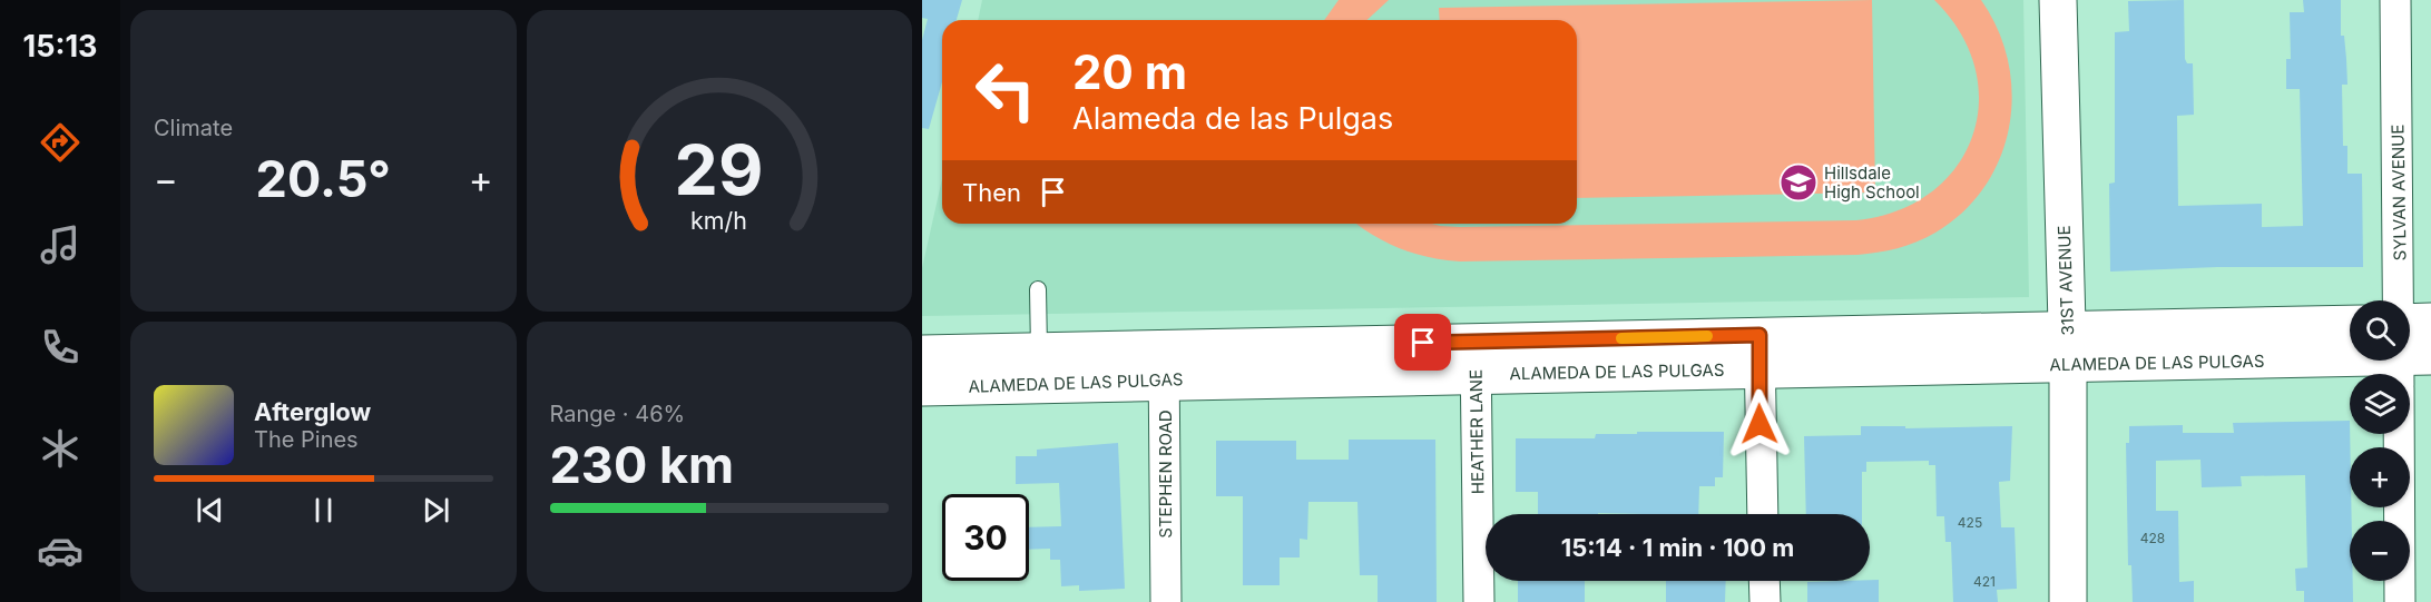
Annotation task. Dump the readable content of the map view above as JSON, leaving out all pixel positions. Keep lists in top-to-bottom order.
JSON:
{
  "streets": {
    "main road": ["31ST AVENUE", "ALAMEDA DE LAS PULGAS"],
    "street": ["SYLVAN AVENUE", "HEATHER LANE", "STEPHEN ROAD"]
  },
  "crossings": [
    ["31ST AVENUE", "ALAMEDA DE LAS PULGAS"],
    ["ALAMEDA DE LAS PULGAS", "HEATHER LANE"],
    ["ALAMEDA DE LAS PULGAS", "STEPHEN ROAD"]
  ],
  "places": {
    "school or university": ["Hillsdale High School"]
  },
  "house_numbers": ["425", "428", "421"],
  "page": {
    "tabs": "15:13",
    "tile": [
      "Climate",
      ["Range · 46%", "230 km"]
    ],
    "turn": ["20 m", "Alameda de las Pulgas"],
    "heat": ["−", "20.5°", "+"],
    "then": "Then",
    "map_buttons": ["+", "−"],
    "song": ["Afterglow", "The Pines"],
    "limit": "30",
    "trip": "15:14 · 1 min · 100 m",
    "gauge": ["29", "km/h"]
  }
}
